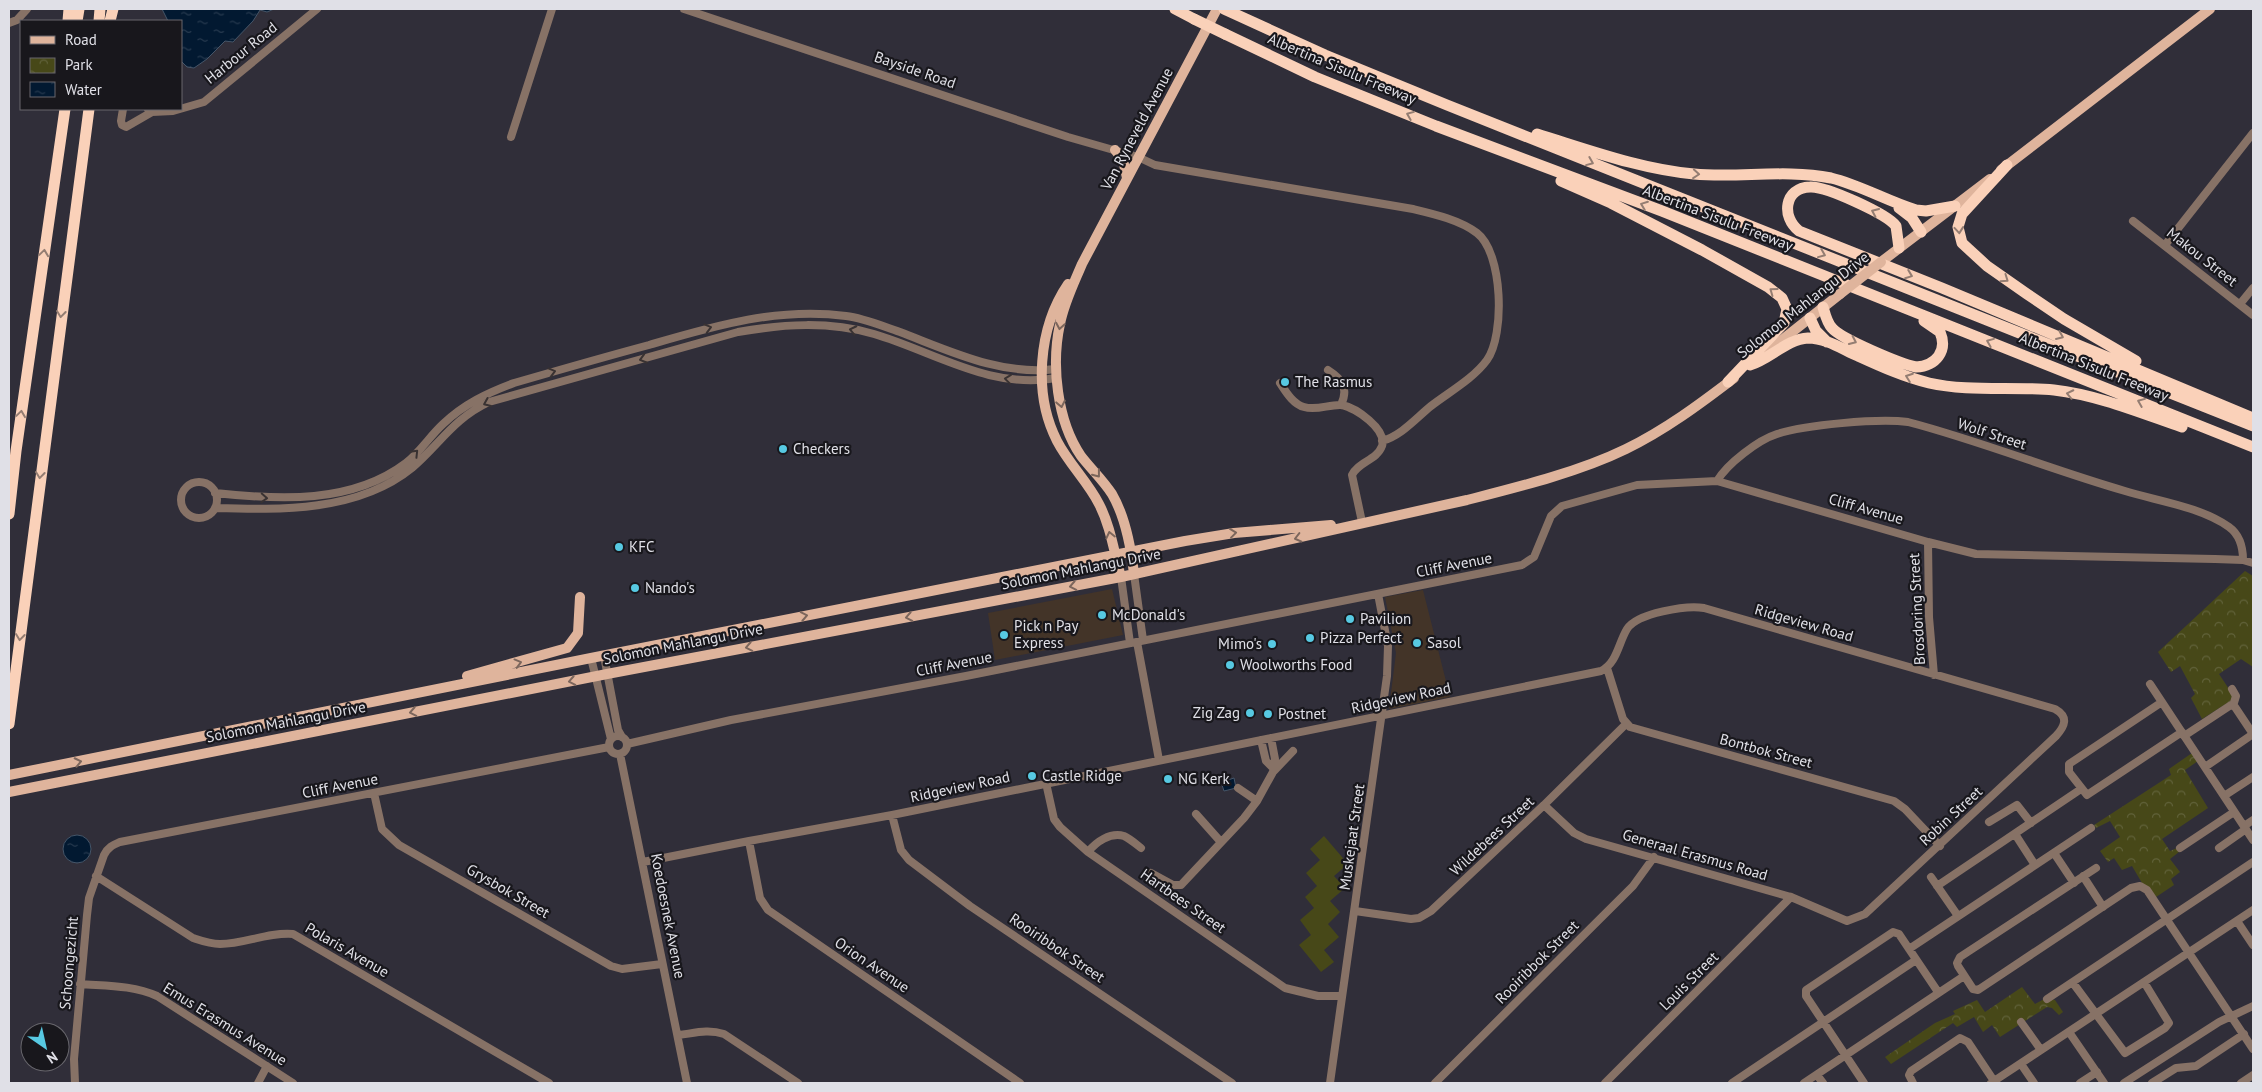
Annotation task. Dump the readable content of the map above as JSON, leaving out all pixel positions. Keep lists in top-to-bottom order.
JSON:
{
  "streets": {
    "highway": ["Albertina Sisulu Freeway"],
    "main road": ["Van Ryneveld Avenue", "Solomon Mahlangu Drive"],
    "street": [
      "Harbour Road",
      "Bayside Road",
      "Makou Street",
      "Wolf Street",
      "Cliff Avenue",
      "Brosdoring Street",
      "Ridgeview Road",
      "Bontbok Street",
      "Robin Street",
      "Wildebees Street",
      "Muskejaat Street",
      "Generaal Erasmus Road",
      "Grysbok Street",
      "Hartbees Street",
      "Koedoesnek Avenue",
      "Rooiribbok Street",
      "Polaris Avenue",
      "Schoongezicht",
      "Orion Avenue",
      "Louis Street",
      "Emus Erasmus Avenue"
    ]
  },
  "crossings": [
    ["Bayside Road", "Van Ryneveld Avenue"],
    ["Van Ryneveld Avenue", "Solomon Mahlangu Drive"],
    ["Wolf Street", "Cliff Avenue"],
    ["Cliff Avenue", "Brosdoring Street"],
    ["Cliff Avenue", "Muskejaat Street"],
    ["Cliff Avenue", "Grysbok Street"],
    ["Cliff Avenue", "Koedoesnek Avenue"],
    ["Cliff Avenue", "Polaris Avenue"],
    ["Cliff Avenue", "Schoongezicht"],
    ["Brosdoring Street", "Ridgeview Road"],
    ["Ridgeview Road", "Robin Street"],
    ["Ridgeview Road", "Muskejaat Street"],
    ["Ridgeview Road", "Hartbees Street"],
    ["Ridgeview Road", "Koedoesnek Avenue"],
    ["Ridgeview Road", "Rooiribbok Street"],
    ["Ridgeview Road", "Orion Avenue"],
    ["Bontbok Street", "Robin Street"],
    ["Bontbok Street", "Wildebees Street"],
    ["Robin Street", "Generaal Erasmus Road"],
    ["Wildebees Street", "Muskejaat Street"],
    ["Wildebees Street", "Generaal Erasmus Road"],
    ["Muskejaat Street", "Hartbees Street"],
    ["Generaal Erasmus Road", "Rooiribbok Street"],
    ["Generaal Erasmus Road", "Louis Street"],
    ["Grysbok Street", "Koedoesnek Avenue"],
    ["Polaris Avenue", "Schoongezicht"],
    ["Schoongezicht", "Emus Erasmus Avenue"]
  ],
  "places": [
    "The Rasmus",
    "Checkers",
    "KFC",
    "Nando's",
    "McDonald's",
    "Pavilion",
    "Pick n Pay Express",
    "Pizza Perfect",
    "Sasol",
    "Mimo's",
    "Woolworths Food",
    "Zig Zag",
    "Postnet",
    "Castle Ridge",
    "NG Kerk"
  ],
  "legend": ["Road", "Park", "Water"],
  "north": "bottom right"
}
